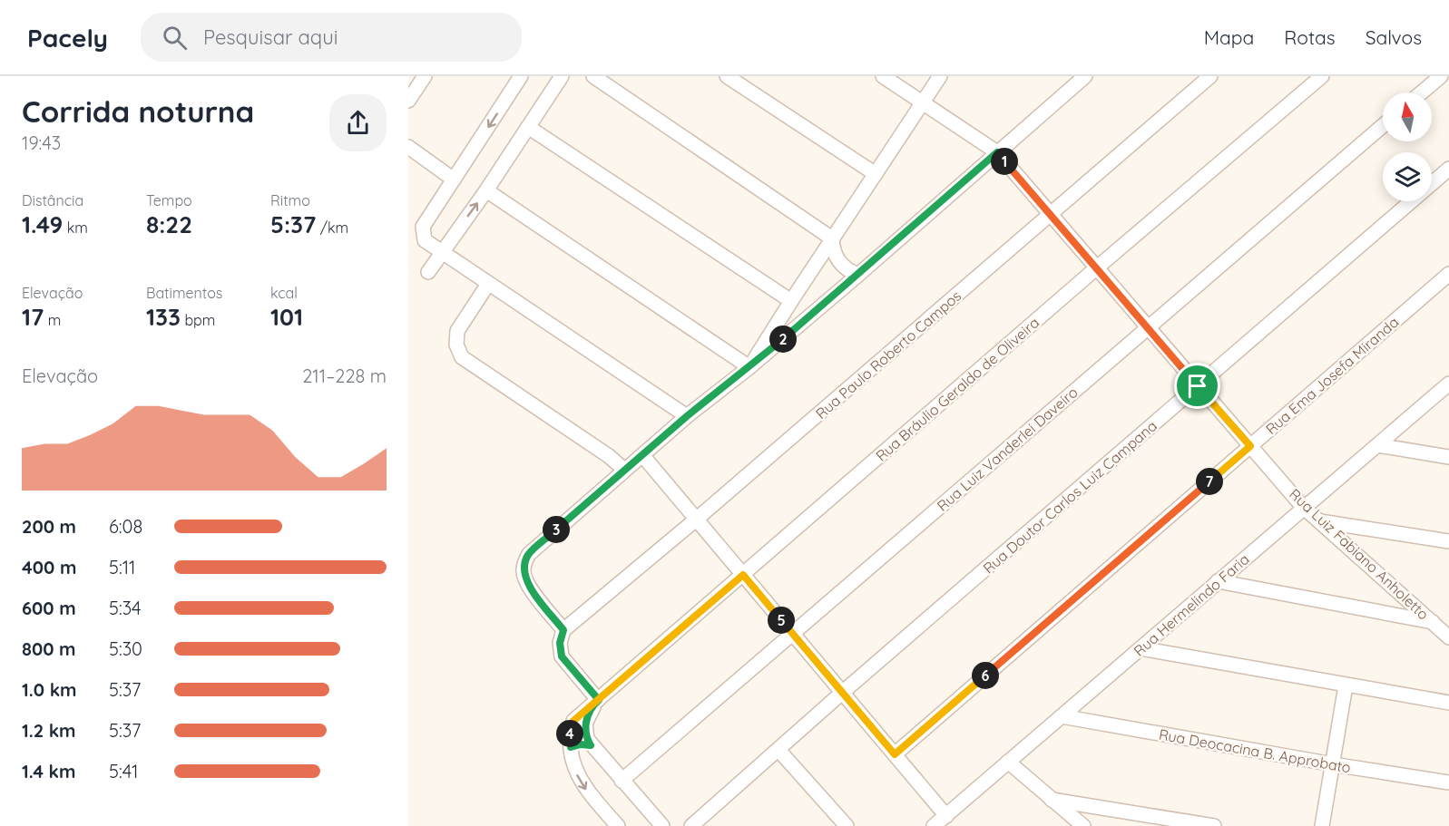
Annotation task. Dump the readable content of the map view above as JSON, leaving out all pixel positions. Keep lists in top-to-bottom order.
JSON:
{
  "streets": {
    "street": [
      "Rua Paulo Roberto Campos",
      "Rua Ema Josefa Miranda",
      "Rua Bráulio Geraldo de Oliveira",
      "Rua Luiz Vanderlei Daveiro",
      "Rua Doutor Carlos Luiz Campana",
      "Rua Luiz Fabiano Anholetto",
      "Rua Hermelindo Faria",
      "Rua Deocacina B. Approbato"
    ]
  },
  "crossings": [
    ["Rua Paulo Roberto Campos", "Rua Luiz Fabiano Anholetto"],
    ["Rua Ema Josefa Miranda", "Rua Luiz Fabiano Anholetto"],
    ["Rua Bráulio Geraldo de Oliveira", "Rua Luiz Fabiano Anholetto"],
    ["Rua Luiz Vanderlei Daveiro", "Rua Luiz Fabiano Anholetto"],
    ["Rua Doutor Carlos Luiz Campana", "Rua Luiz Fabiano Anholetto"],
    ["Rua Luiz Fabiano Anholetto", "Rua Hermelindo Faria"],
    ["Rua Hermelindo Faria", "Rua Deocacina B. Approbato"]
  ],
  "north": "top",
  "page": {
    "header": "Pacely",
    "search": "Pesquisar aqui",
    "nav": ["Mapa", "Rotas", "Salvos"],
    "heading": ["Corrida noturna", "19:43"],
    "pins": [
      "1",
      "2",
      "7",
      "3",
      "5",
      "6",
      "4"
    ],
    "stats": [
      ["Distância", "1.49 km"],
      ["Tempo", "8:22"],
      ["Ritmo", "5:37 /km"],
      ["Elevação", "17 m"],
      ["Batimentos", "133 bpm"],
      ["kcal", "101"]
    ],
    "chart": ["Elevação", "211–228 m"],
    "list": [
      {
        "name": "200 m",
        "note": "6:08"
      },
      {
        "name": "400 m",
        "note": "5:11"
      },
      {
        "name": "600 m",
        "note": "5:34"
      },
      {
        "name": "800 m",
        "note": "5:30"
      },
      {
        "name": "1.0 km",
        "note": "5:37"
      },
      {
        "name": "1.2 km",
        "note": "5:37"
      },
      {
        "name": "1.4 km",
        "note": "5:41"
      }
    ]
  }
}
